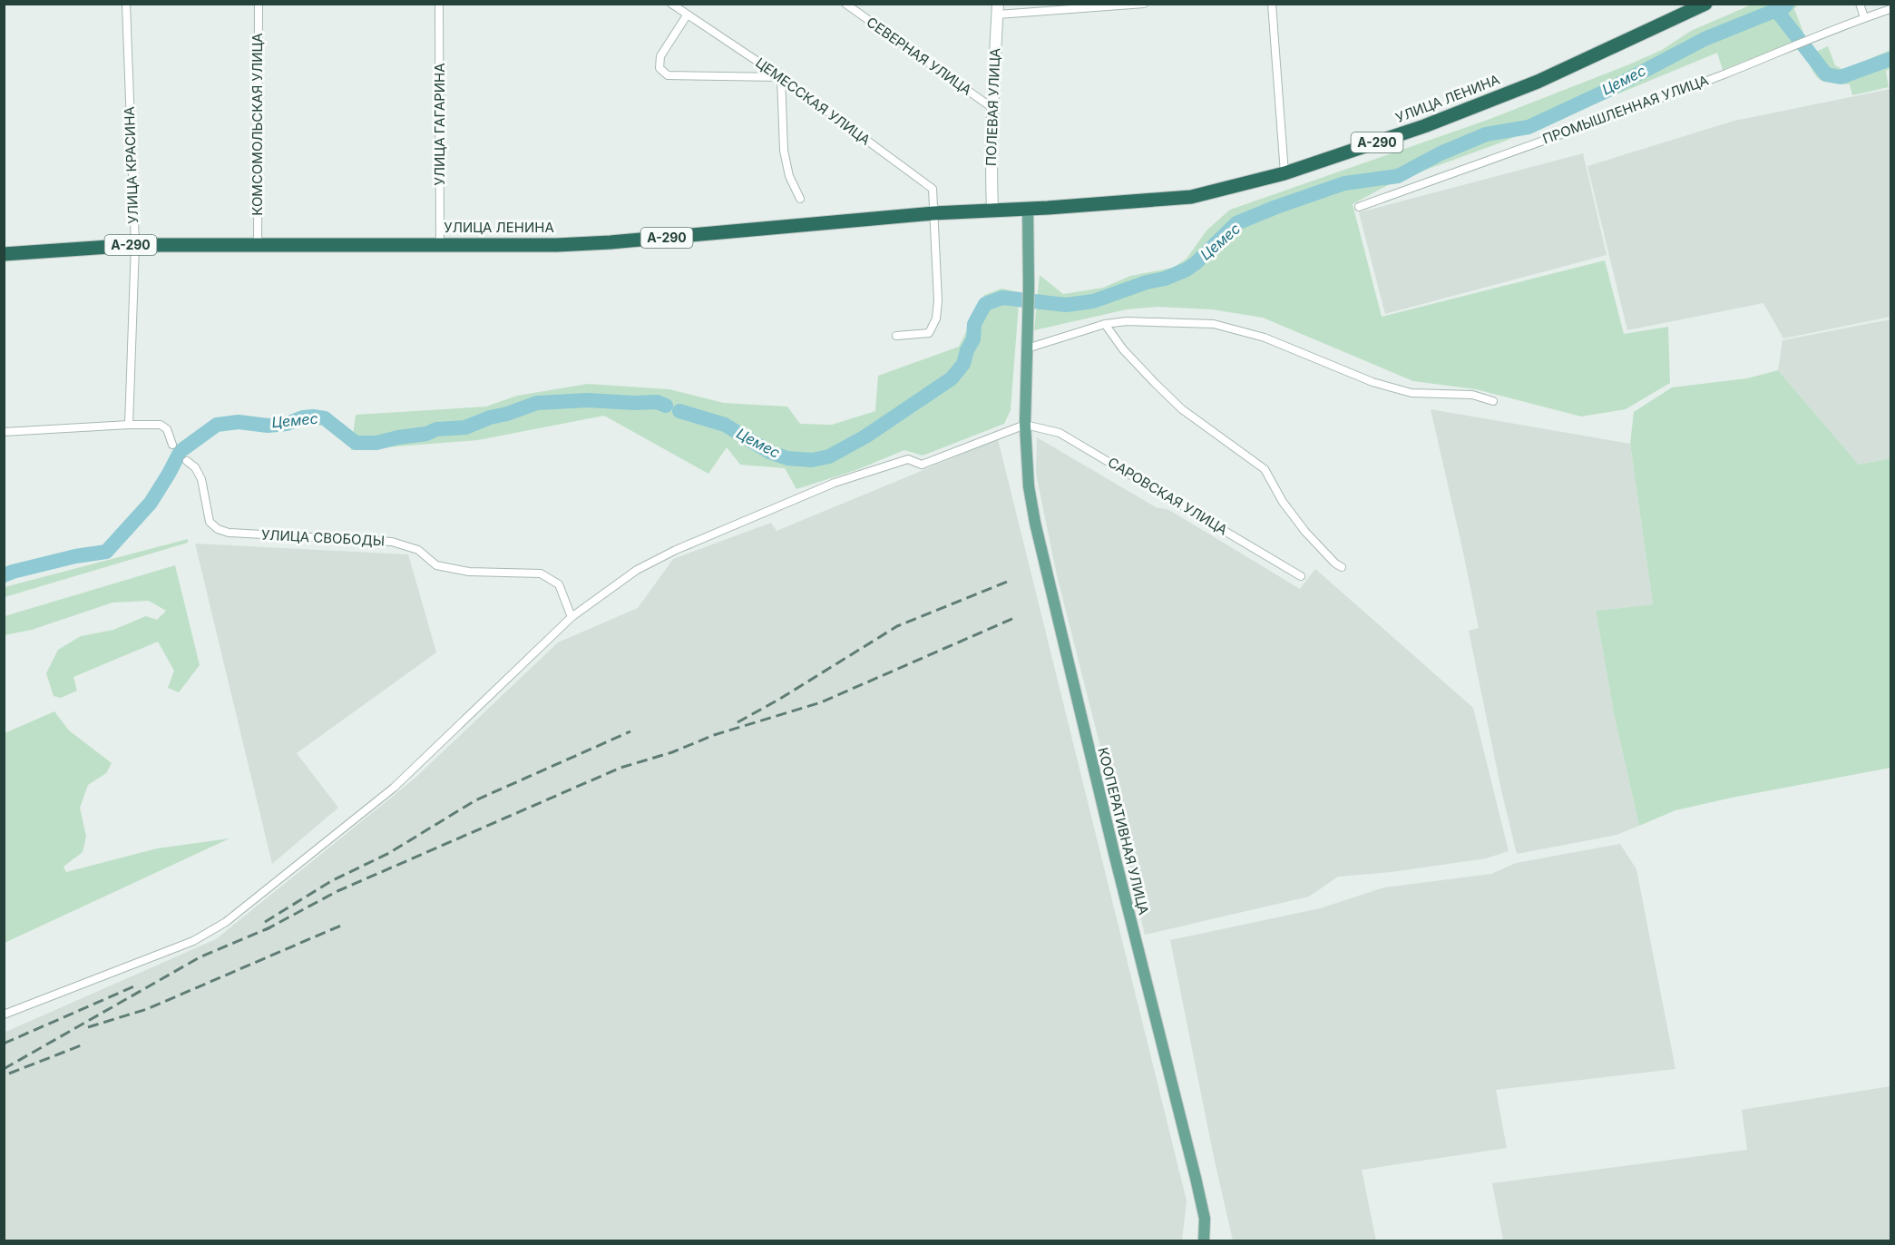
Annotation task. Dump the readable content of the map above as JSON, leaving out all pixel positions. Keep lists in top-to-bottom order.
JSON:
{
  "streets": {
    "highway": ["УЛИЦА ЛЕНИНА", "А-290"],
    "main road": ["ПОЛЕВАЯ УЛИЦА", "КООПЕРАТИВНАЯ УЛИЦА"],
    "street": [
      "СЕВЕРНАЯ УЛИЦА",
      "ЦЕМЕССКАЯ УЛИЦА",
      "ПРОМЫШЛЕННАЯ УЛИЦА",
      "КОМСОМОЛЬСКАЯ УЛИЦА",
      "УЛИЦА ГАГАРИНА",
      "УЛИЦА КРАСИНА",
      "САРОВСКАЯ УЛИЦА",
      "УЛИЦА СВОБОДЫ"
    ]
  },
  "crossings": [
    ["СЕВЕРНАЯ УЛИЦА", "ПОЛЕВАЯ УЛИЦА"],
    ["УЛИЦА ЛЕНИНА", "ЦЕМЕССКАЯ УЛИЦА"],
    ["УЛИЦА ЛЕНИНА", "ПОЛЕВАЯ УЛИЦА"],
    ["УЛИЦА ЛЕНИНА", "КОМСОМОЛЬСКАЯ УЛИЦА"],
    ["УЛИЦА ЛЕНИНА", "УЛИЦА ГАГАРИНА"],
    ["УЛИЦА ЛЕНИНА", "УЛИЦА КРАСИНА"],
    ["УЛИЦА ЛЕНИНА", "КООПЕРАТИВНАЯ УЛИЦА"],
    ["САРОВСКАЯ УЛИЦА", "КООПЕРАТИВНАЯ УЛИЦА"]
  ],
  "water": ["Цемес"]
}
